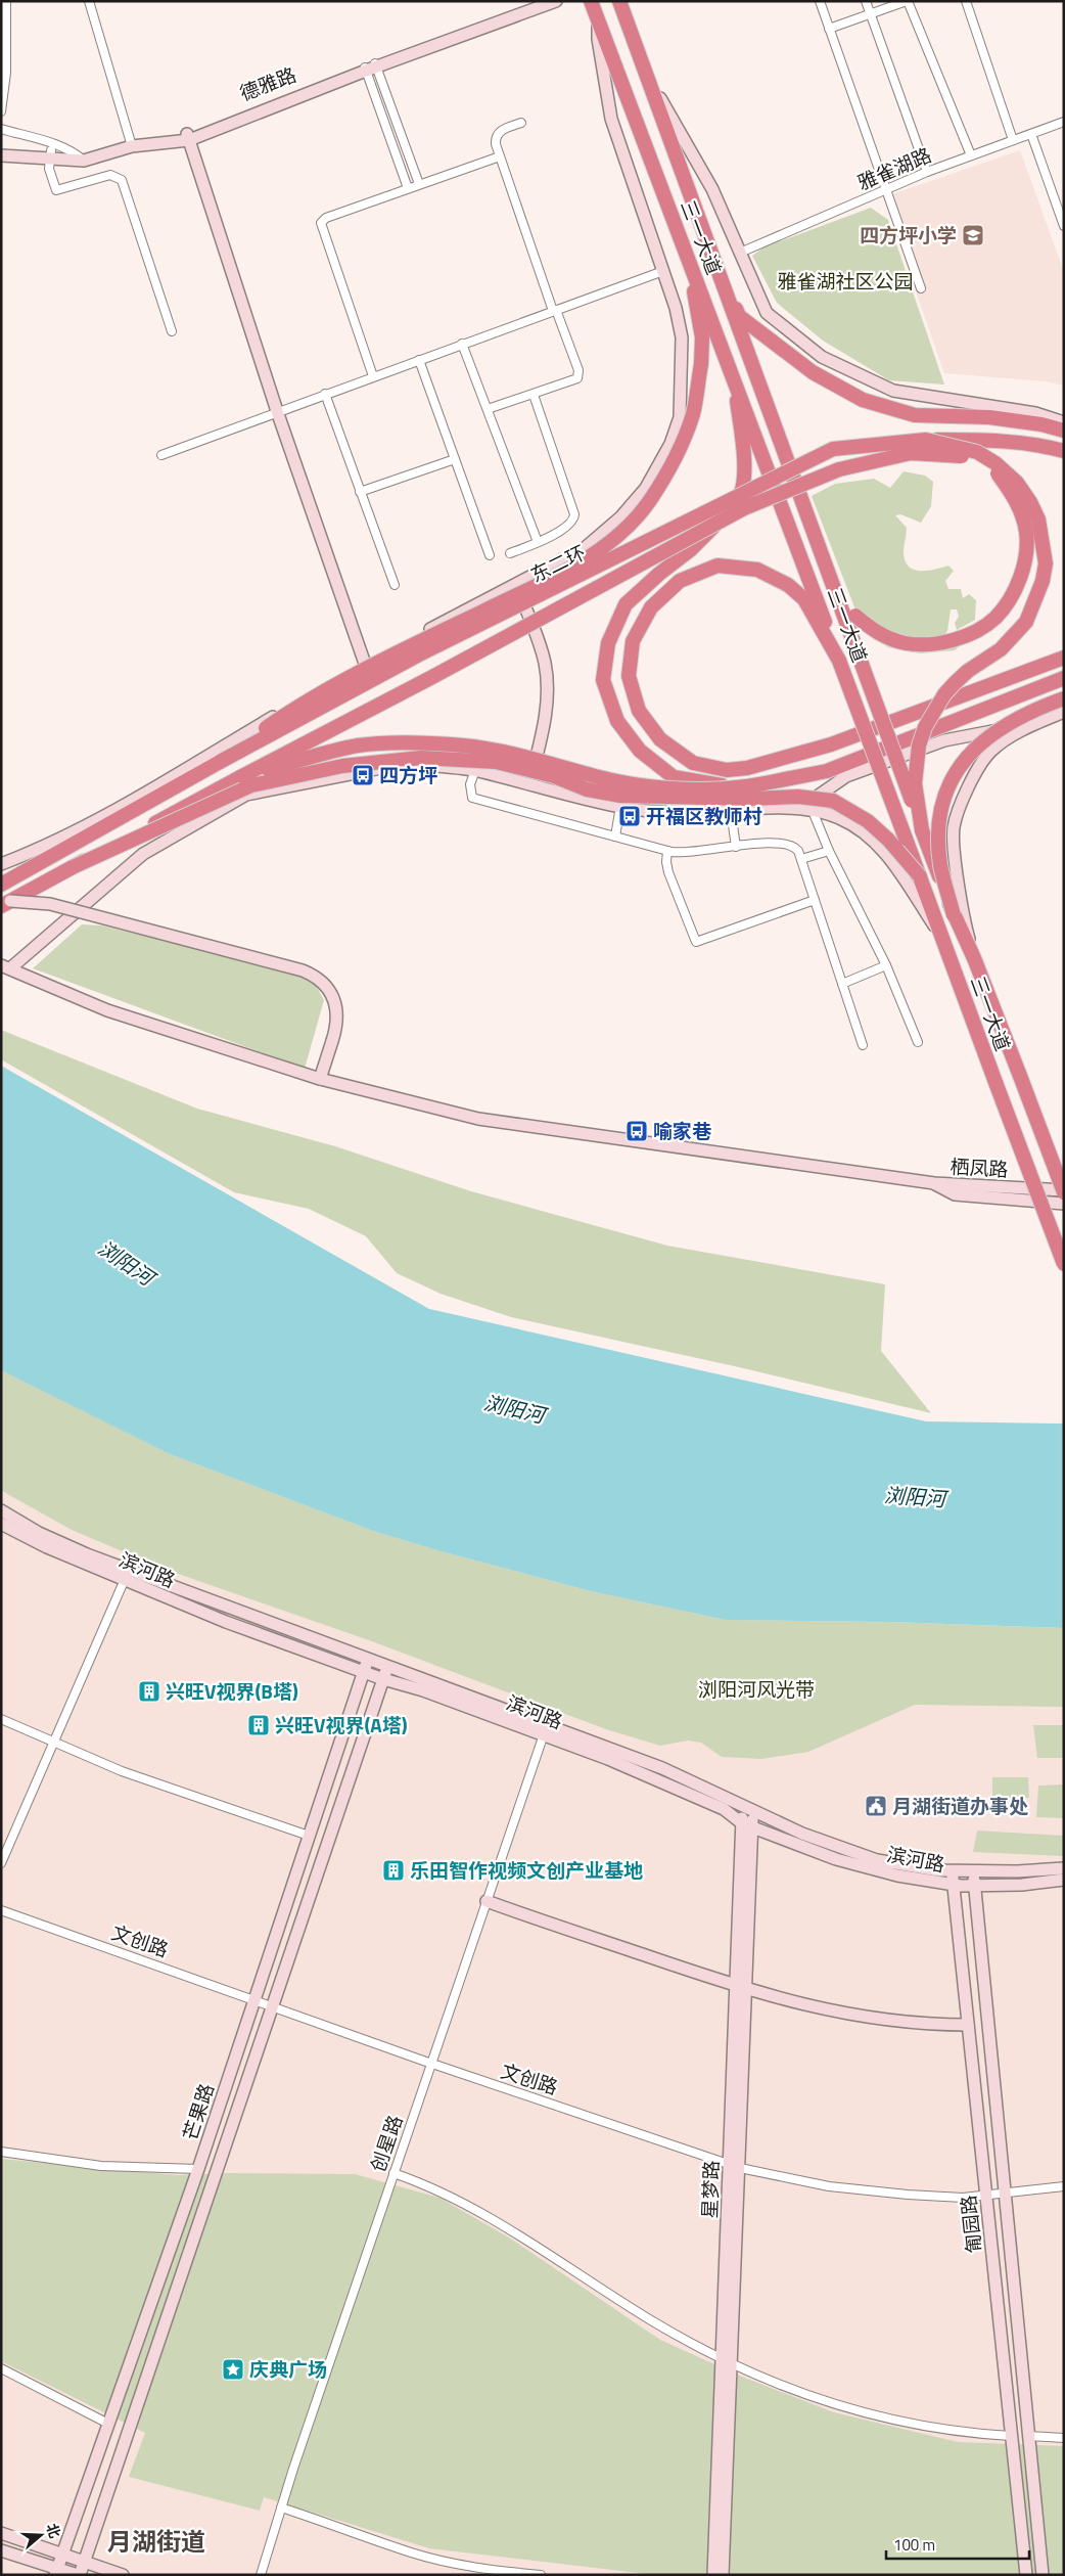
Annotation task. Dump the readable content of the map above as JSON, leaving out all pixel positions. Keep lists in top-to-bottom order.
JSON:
{
  "streets": {
    "highway": ["三一大道", "东二环"],
    "street": [
      "德雅路",
      "雅雀湖路",
      "栖凤路",
      "滨河路",
      "文创路",
      "芒果路",
      "创星路",
      "星梦路",
      "匍园路"
    ]
  },
  "crossings": [
    ["三一大道", "栖凤路"],
    ["滨河路", "芒果路"],
    ["滨河路", "创星路"],
    ["滨河路", "星梦路"],
    ["滨河路", "匍园路"],
    ["文创路", "芒果路"],
    ["文创路", "创星路"],
    ["文创路", "星梦路"],
    ["文创路", "匍园路"]
  ],
  "districts": ["月湖街道"],
  "water": ["浏阳河"],
  "parks": ["雅雀湖社区公园", "浏阳河风光带"],
  "places": {
    "school or university": ["四方坪小学"],
    "bus stop": ["四方坪", "开福区教师村", "喻家巷"],
    "building": ["兴旺V视界(B塔)", "兴旺V视界(A塔)", "乐田智作视频文创产业基地"],
    "public building": ["月湖街道办事处"],
    "place": ["庆典广场"]
  },
  "scale_bar": "100 m",
  "north": "right"
}
